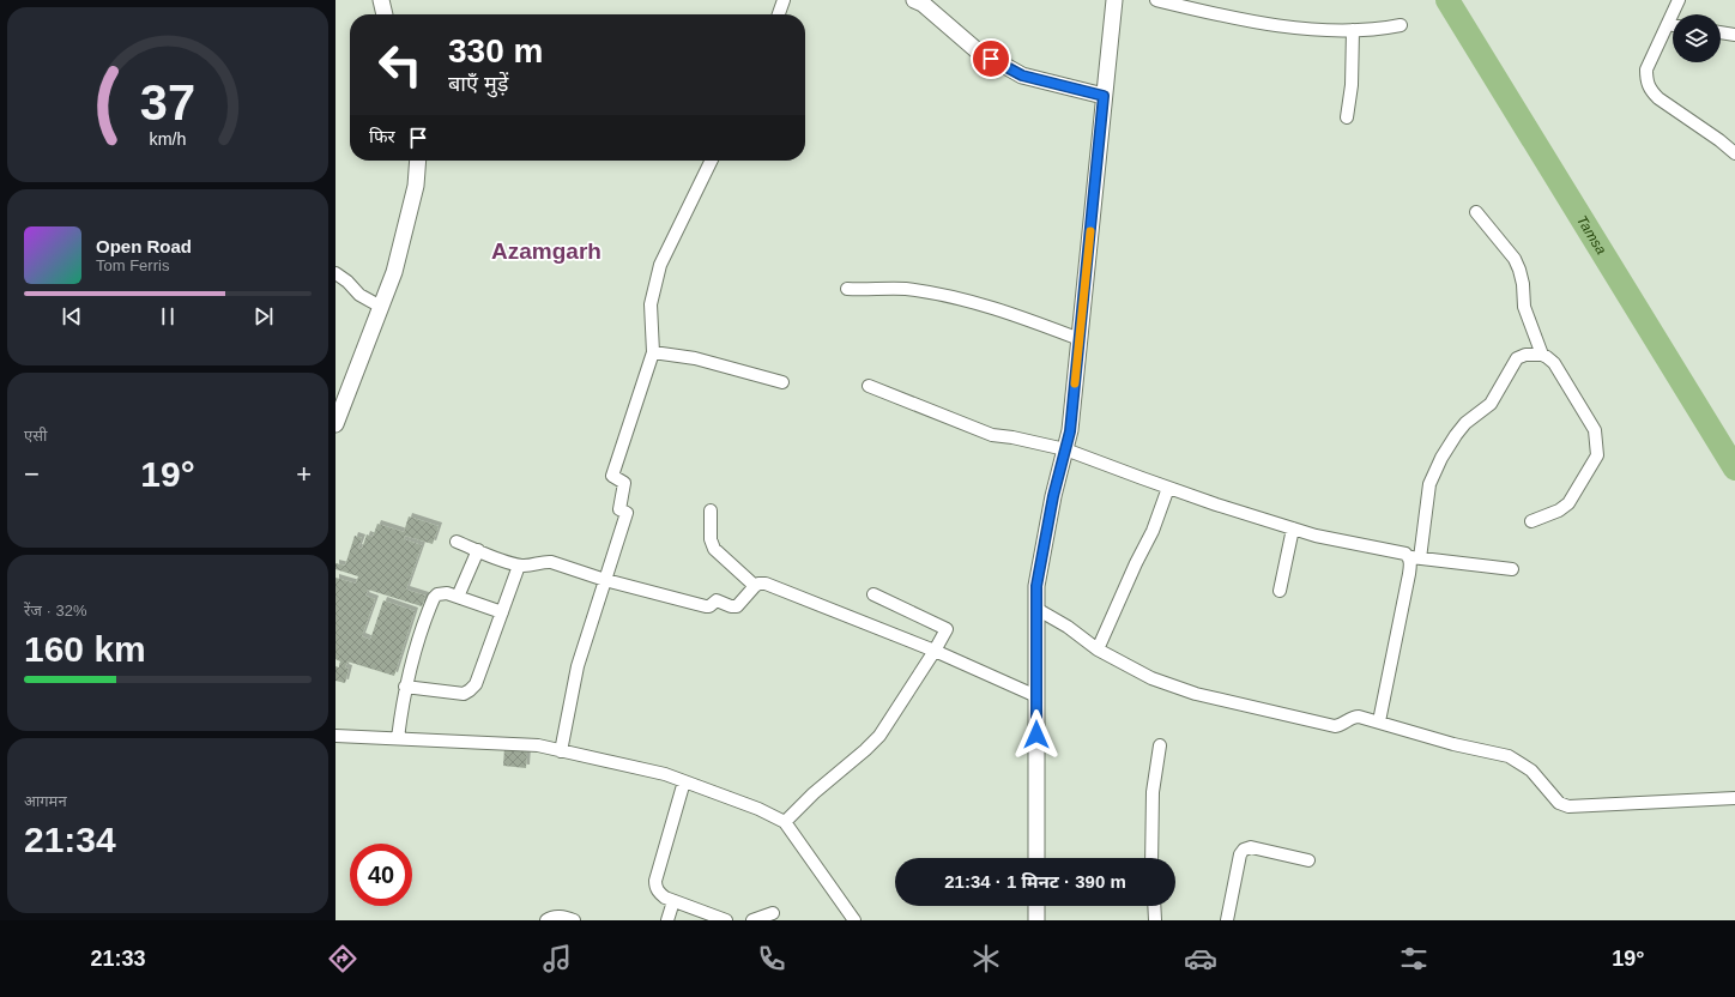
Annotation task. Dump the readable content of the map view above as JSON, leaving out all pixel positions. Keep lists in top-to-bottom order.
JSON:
{
  "districts": ["Azamgarh"],
  "water": ["Tamsa"],
  "page": {
    "turn": ["330 m", "बाएँ मुड़ें"],
    "then": "फिर",
    "song": ["Open Road", "Tom Ferris"],
    "tile": [
      "एसी",
      ["रेंज · 32%", "160 km"],
      ["आगमन", "21:34"]
    ],
    "heat": ["−", "19°", "+"],
    "limit": "40",
    "trip": "21:34 · 1 मिनट · 390 m",
    "tabs": ["21:33", "19°"],
    "gauge": ["37", "km/h"]
  }
}
